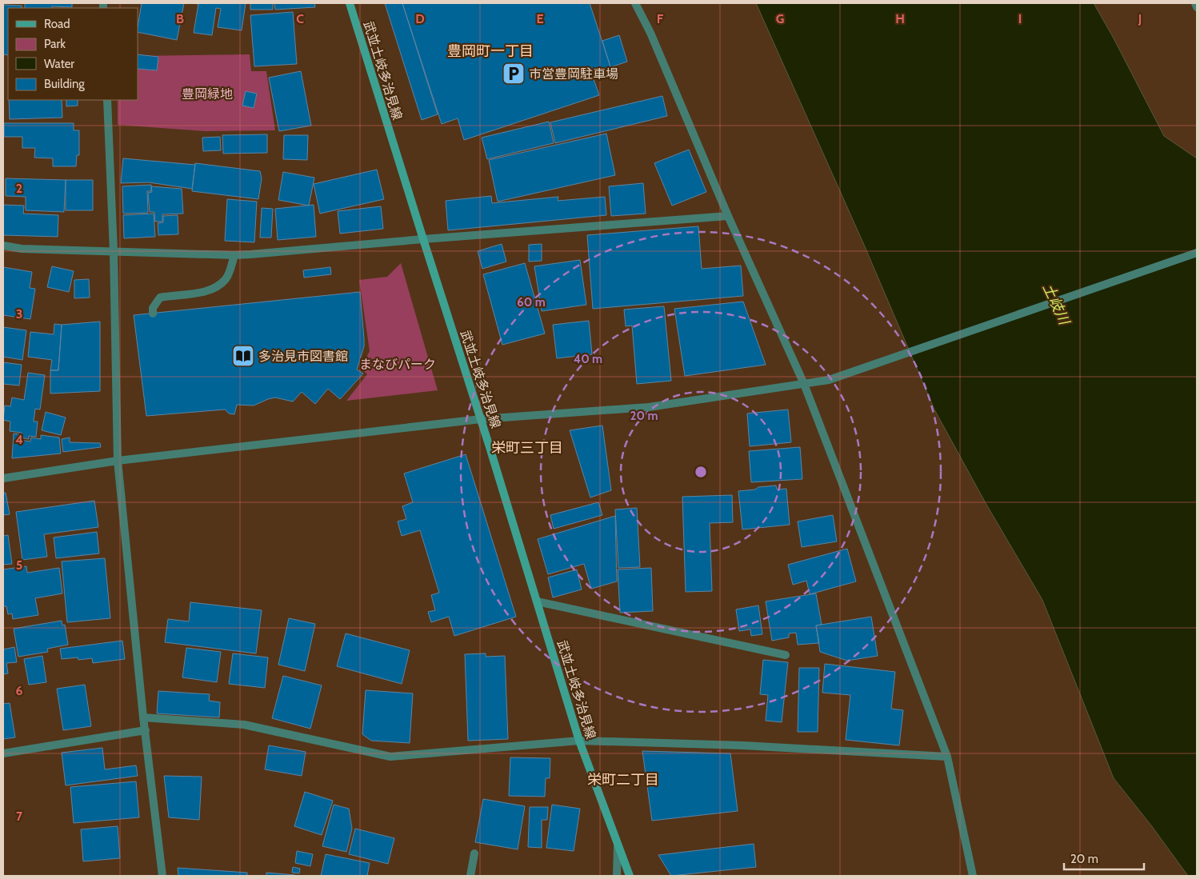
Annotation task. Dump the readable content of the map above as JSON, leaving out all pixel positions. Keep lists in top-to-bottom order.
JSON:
{
  "streets": {
    "main road": ["武並土岐多治見線"]
  },
  "districts": ["豊岡町一丁目", "栄町三丁目", "栄町二丁目"],
  "water": ["土岐川"],
  "parks": ["豊岡緑地", "まなびパーク"],
  "places": {
    "parking": ["市営豊岡駐車場"],
    "library": ["多治見市図書館"]
  },
  "legend": [
    "Road",
    "Park",
    "Water",
    "Building"
  ],
  "scale_bar": "20 m",
  "grid": {
    "columns": [
      "B",
      "C",
      "D",
      "E",
      "F",
      "G",
      "H",
      "I",
      "J"
    ],
    "rows": [
      "2",
      "3",
      "4",
      "5",
      "6",
      "7"
    ]
  },
  "rings": ["60 m", "40 m", "20 m"]
}
